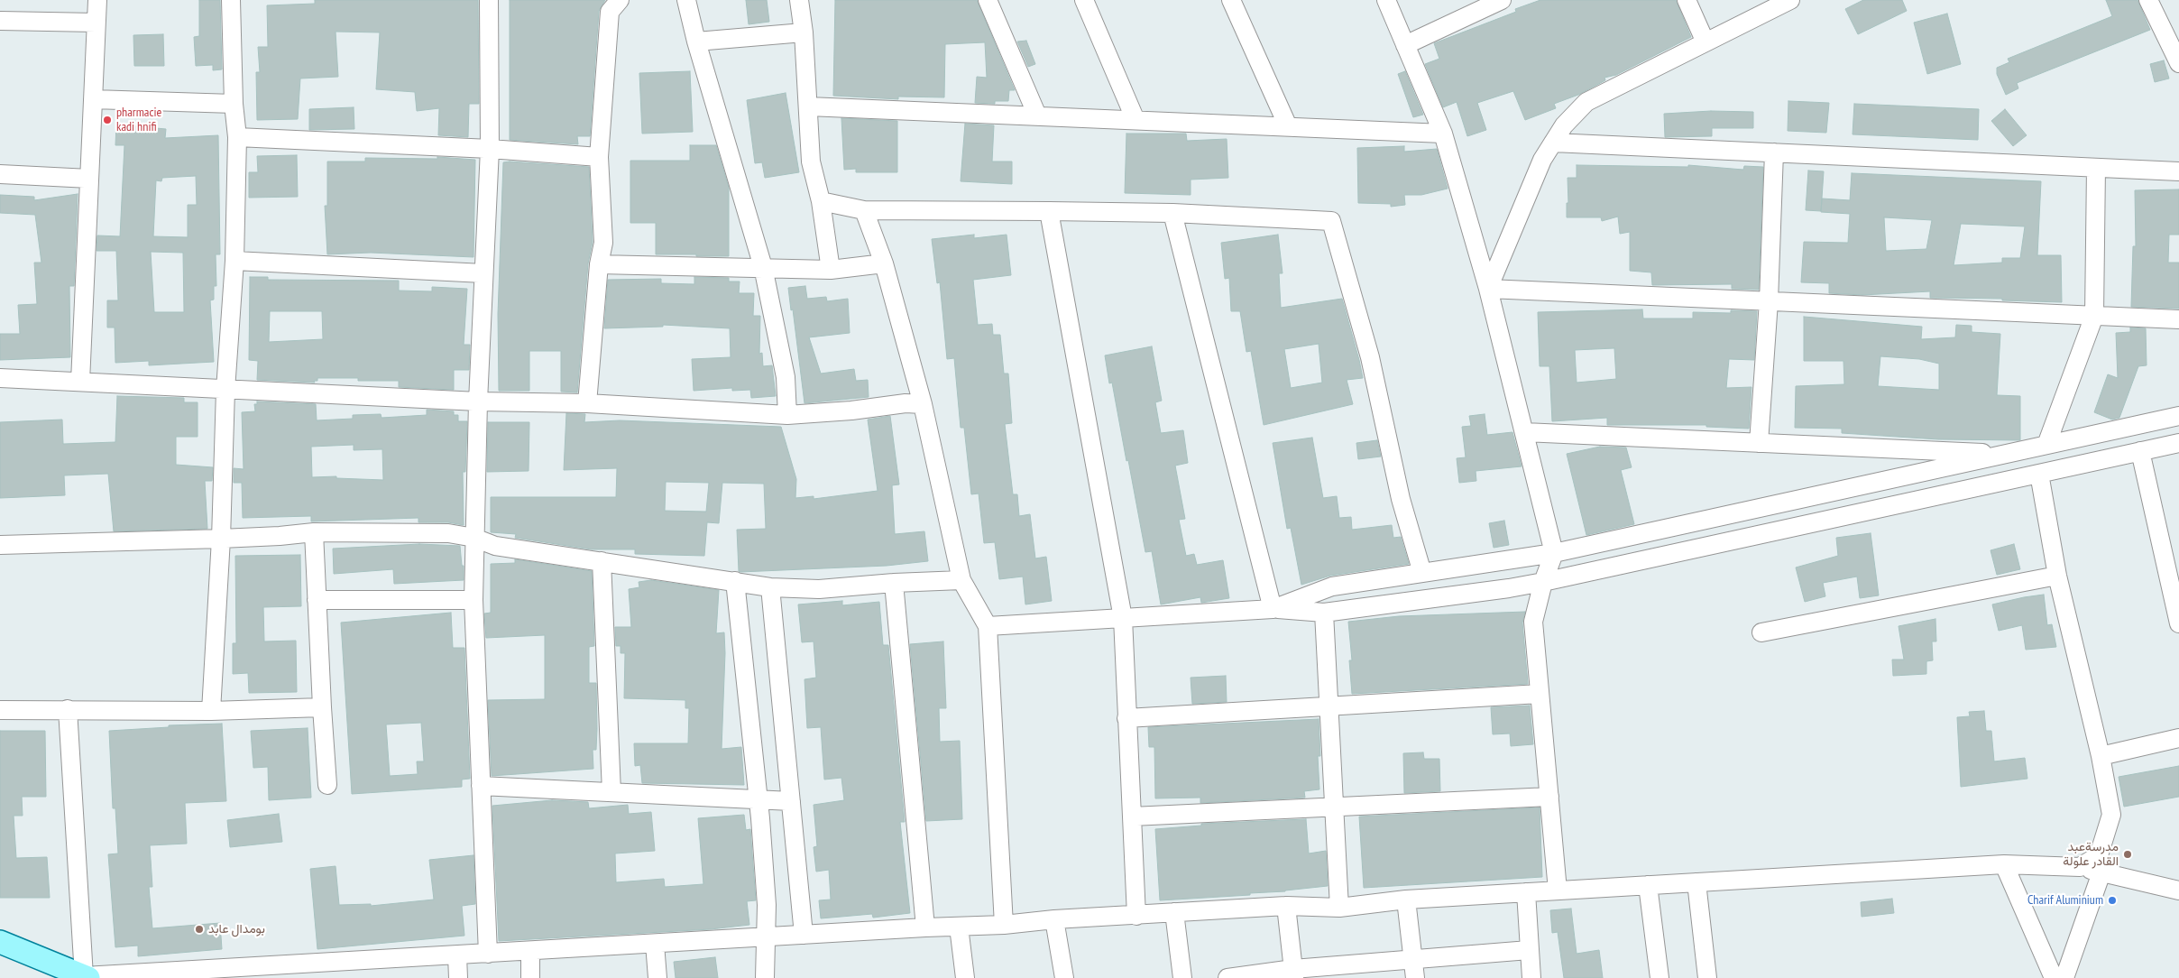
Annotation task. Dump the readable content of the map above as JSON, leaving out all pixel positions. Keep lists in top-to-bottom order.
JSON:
{
  "places": [
    "pharmacie kadi hnifi",
    "مدرسةعبد القادر علولة",
    "Charif Aluminium",
    "بومدال عابد"
  ]
}
